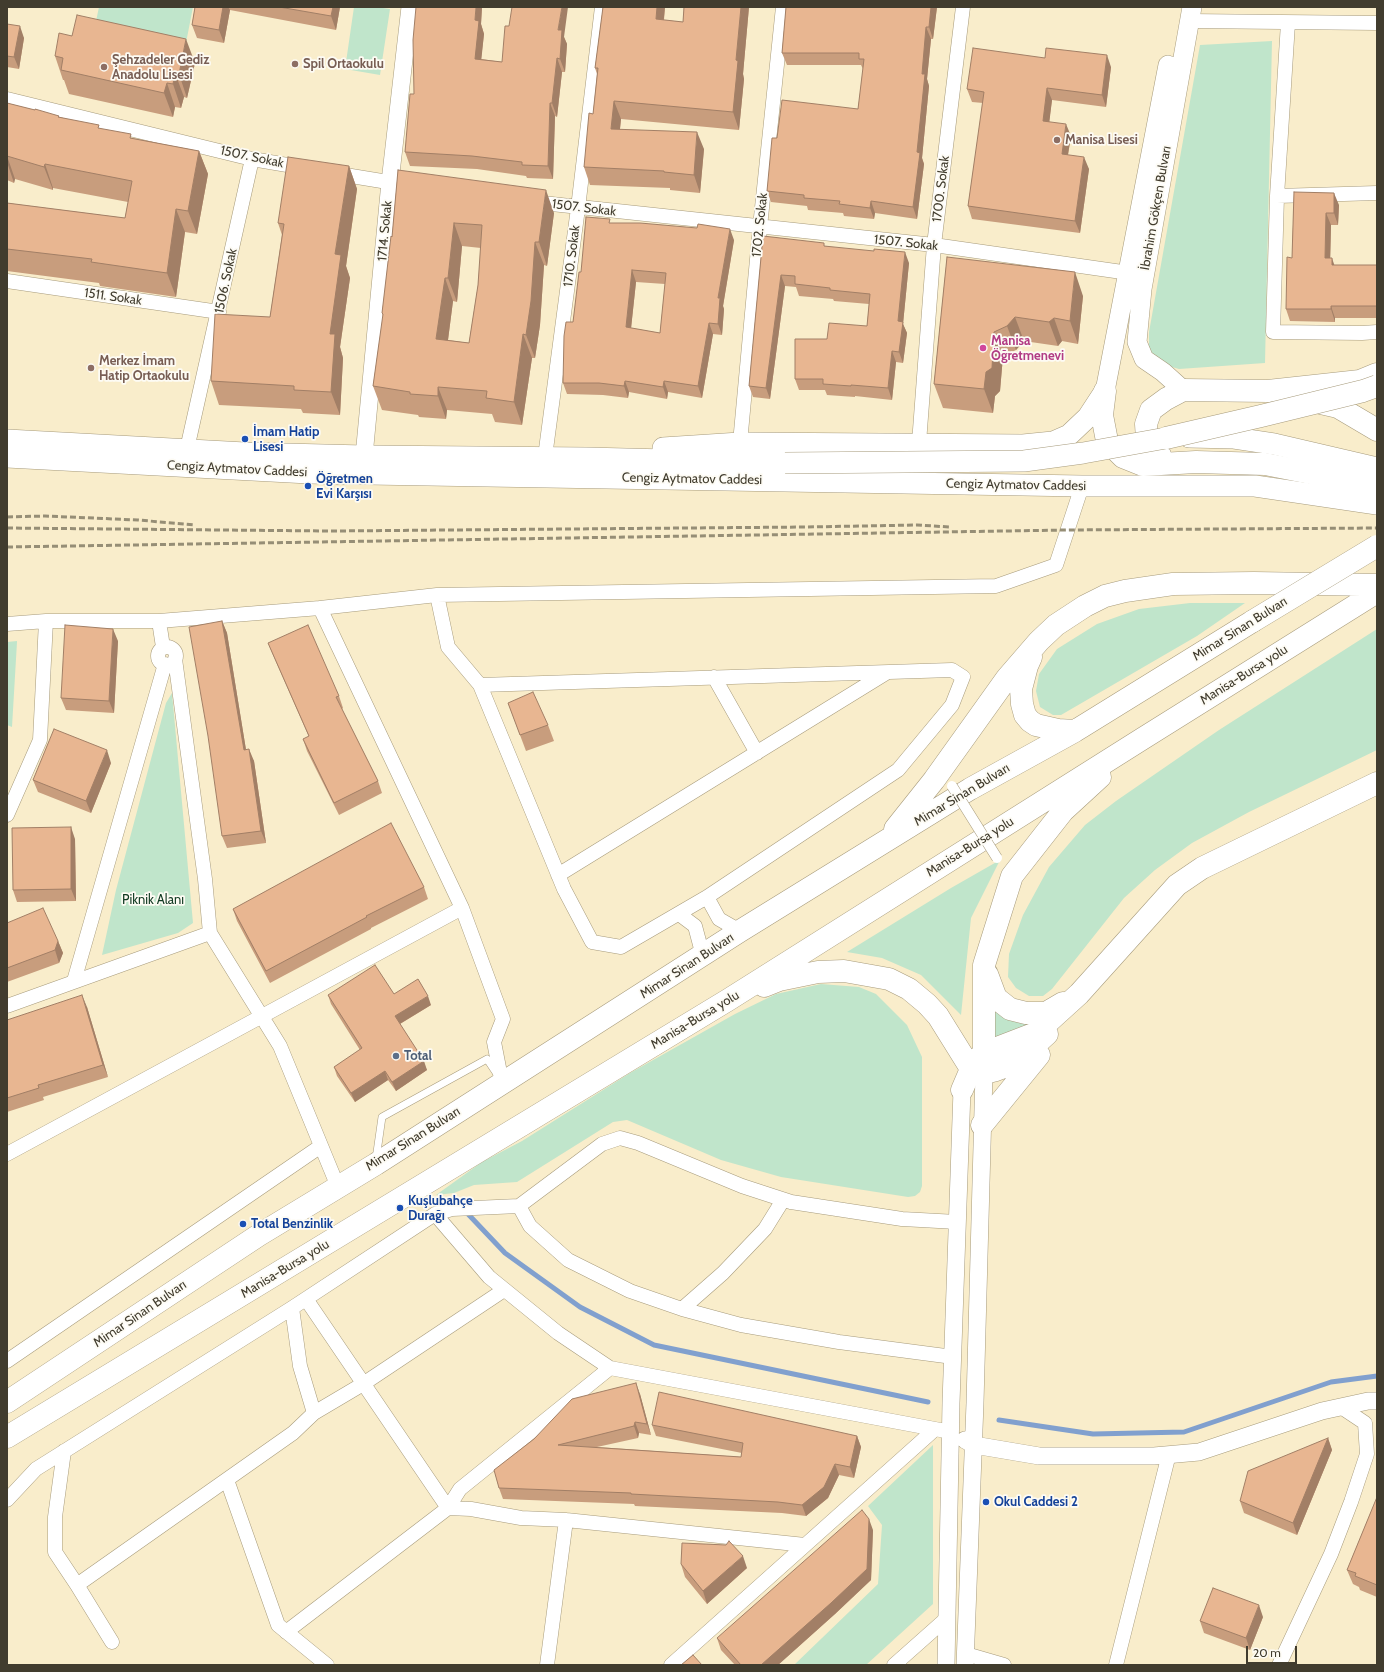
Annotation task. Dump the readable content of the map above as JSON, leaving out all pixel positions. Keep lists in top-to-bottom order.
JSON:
{
  "streets": {
    "highway": ["Mimar Sinan Bulvarı", "Manisa-Bursa yolu"],
    "main road": ["İbrahim Gökçen Bulvarı", "Cengiz Aytmatov Caddesi"],
    "street": [
      "1507. Sokak",
      "1700. Sokak",
      "1702. Sokak",
      "1714. Sokak",
      "1710. Sokak",
      "1506. Sokak",
      "1511. Sokak"
    ]
  },
  "crossings": [
    ["1507. Sokak", "1700. Sokak"],
    ["1507. Sokak", "İbrahim Gökçen Bulvarı"],
    ["1507. Sokak", "1702. Sokak"],
    ["1507. Sokak", "1714. Sokak"],
    ["1507. Sokak", "1710. Sokak"],
    ["1507. Sokak", "1506. Sokak"],
    ["1714. Sokak", "Cengiz Aytmatov Caddesi"],
    ["1710. Sokak", "Cengiz Aytmatov Caddesi"],
    ["1506. Sokak", "1511. Sokak"],
    ["1506. Sokak", "Cengiz Aytmatov Caddesi"]
  ],
  "parks": ["Piknik Alanı"],
  "places": [
    "Spil Ortaokulu",
    "Şehzadeler Gediz Anadolu Lisesi",
    "Manisa Lisesi",
    "Manisa Öğretmenevi",
    "Merkez İmam Hatip Ortaokulu",
    "İmam Hatip Lisesi",
    "Öğretmen Evi Karşısı",
    "Total",
    "Kuşlubahçe Durağı",
    "Total Benzinlik",
    "Okul Caddesi 2"
  ],
  "scale_bar": "20 m"
}
